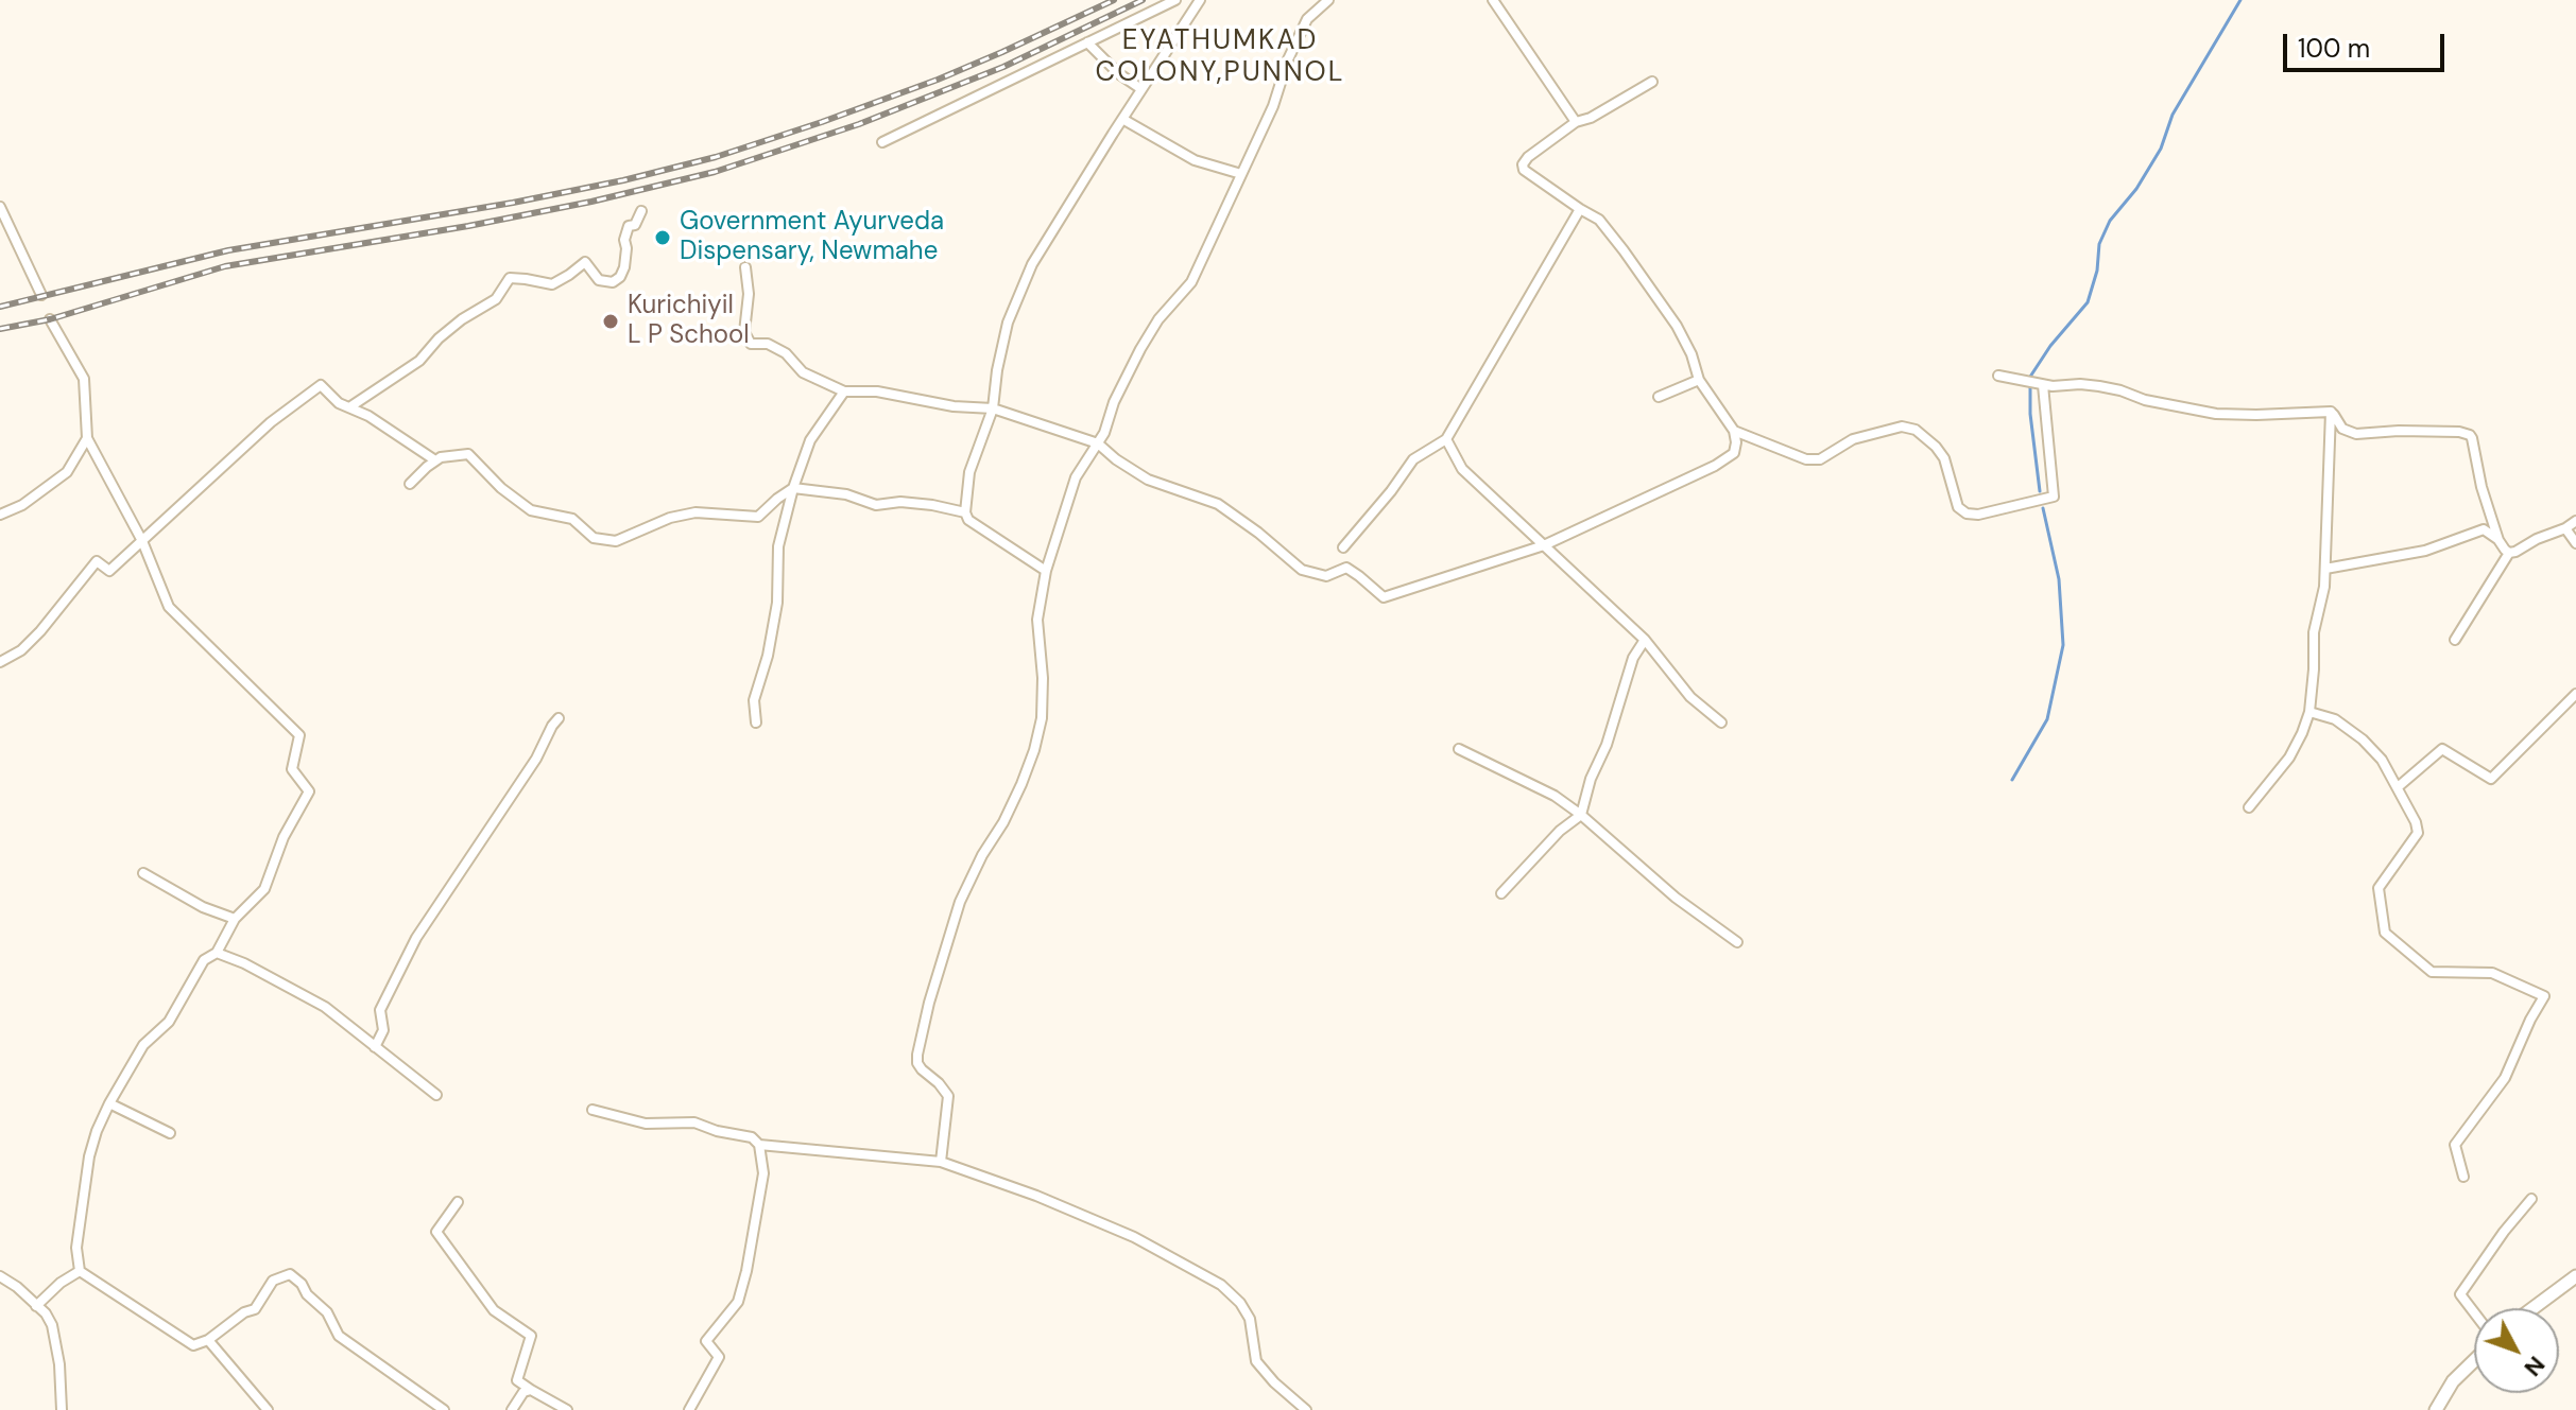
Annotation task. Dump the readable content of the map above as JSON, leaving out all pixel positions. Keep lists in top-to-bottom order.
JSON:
{
  "districts": ["EYATHUMKAD COLONY,PUNNOL"],
  "places": ["Government Ayurveda Dispensary, Newmahe", "Kurichiyil L P School"],
  "scale_bar": "100 m",
  "north": "bottom right"
}
